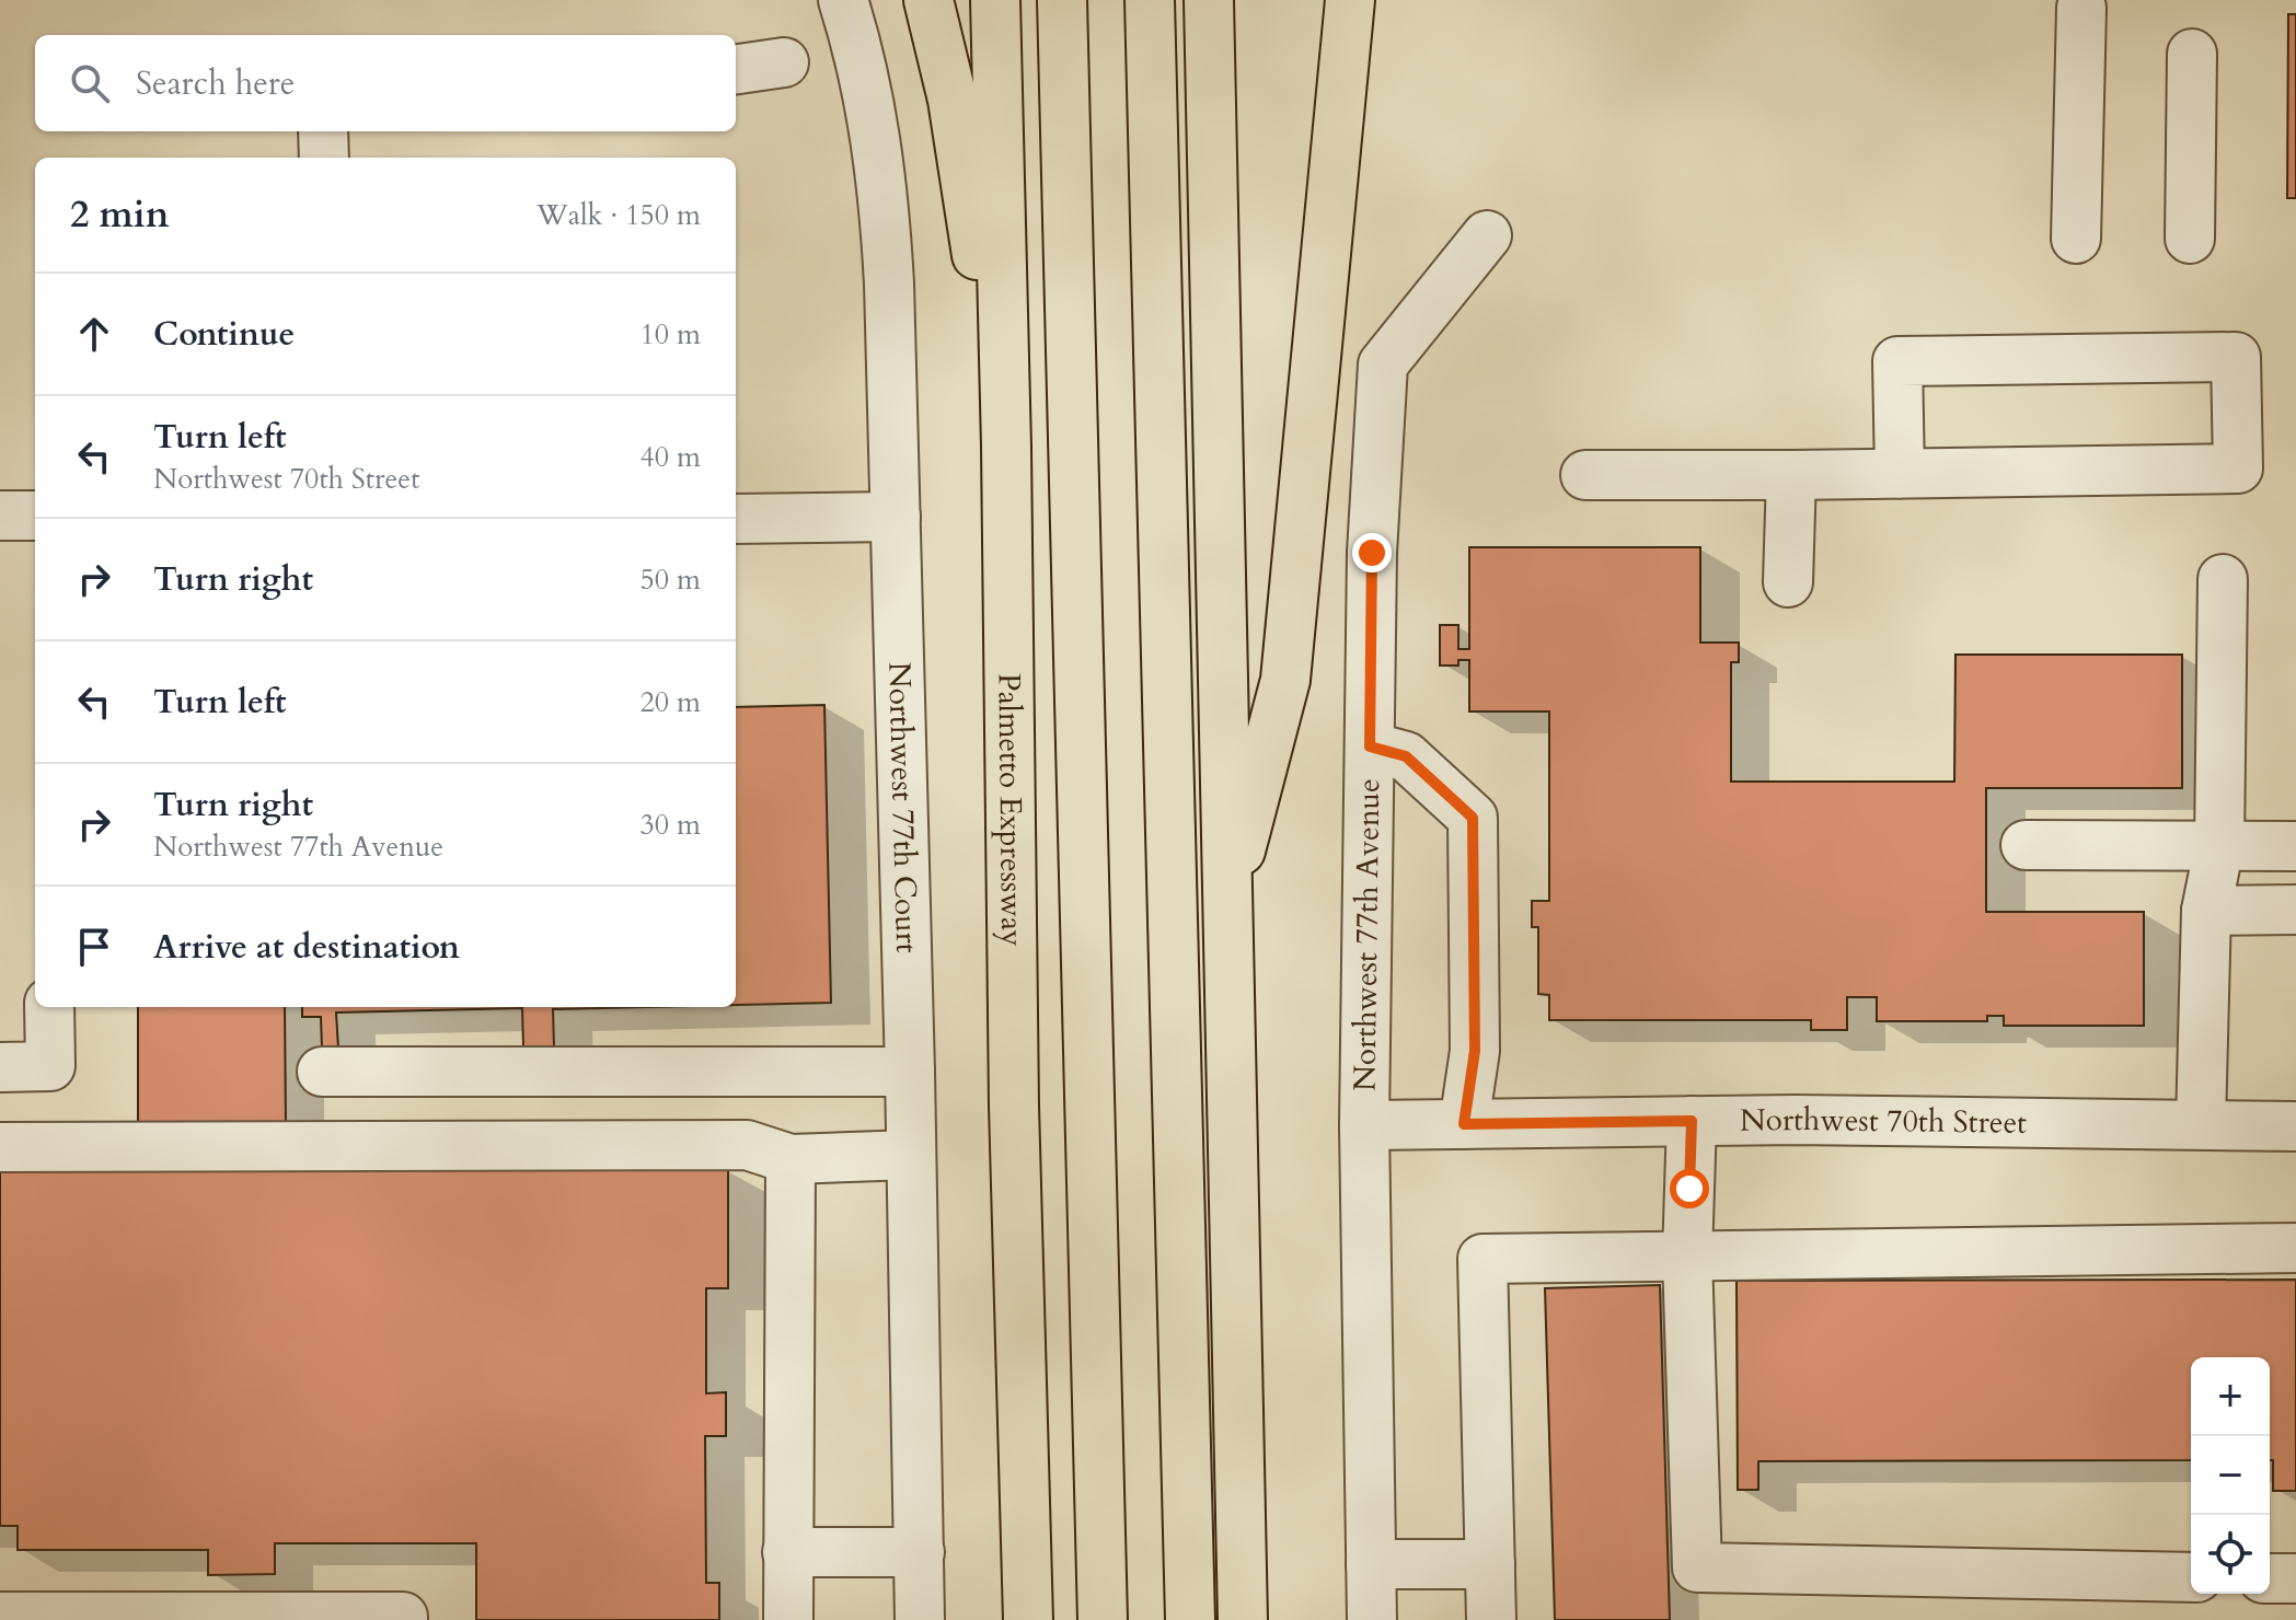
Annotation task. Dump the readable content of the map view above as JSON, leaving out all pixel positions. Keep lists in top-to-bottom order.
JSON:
{
  "streets": {
    "highway": ["Palmetto Expressway"],
    "street": ["Northwest 77th Court", "Northwest 77th Avenue", "Northwest 70th Street"]
  },
  "crossings": [
    ["Northwest 77th Avenue", "Northwest 70th Street"]
  ],
  "page": {
    "search": "Search here",
    "heading": ["2 min", "Walk · 150 m"],
    "list": [
      ["Continue", "10 m"],
      ["Turn left", "Northwest 70th Street", "40 m"],
      ["Turn right", "50 m"],
      ["Turn left", "20 m"],
      ["Turn right", "Northwest 77th Avenue", "30 m"],
      "Arrive at destination"
    ],
    "map_buttons": ["+", "−"]
  }
}
